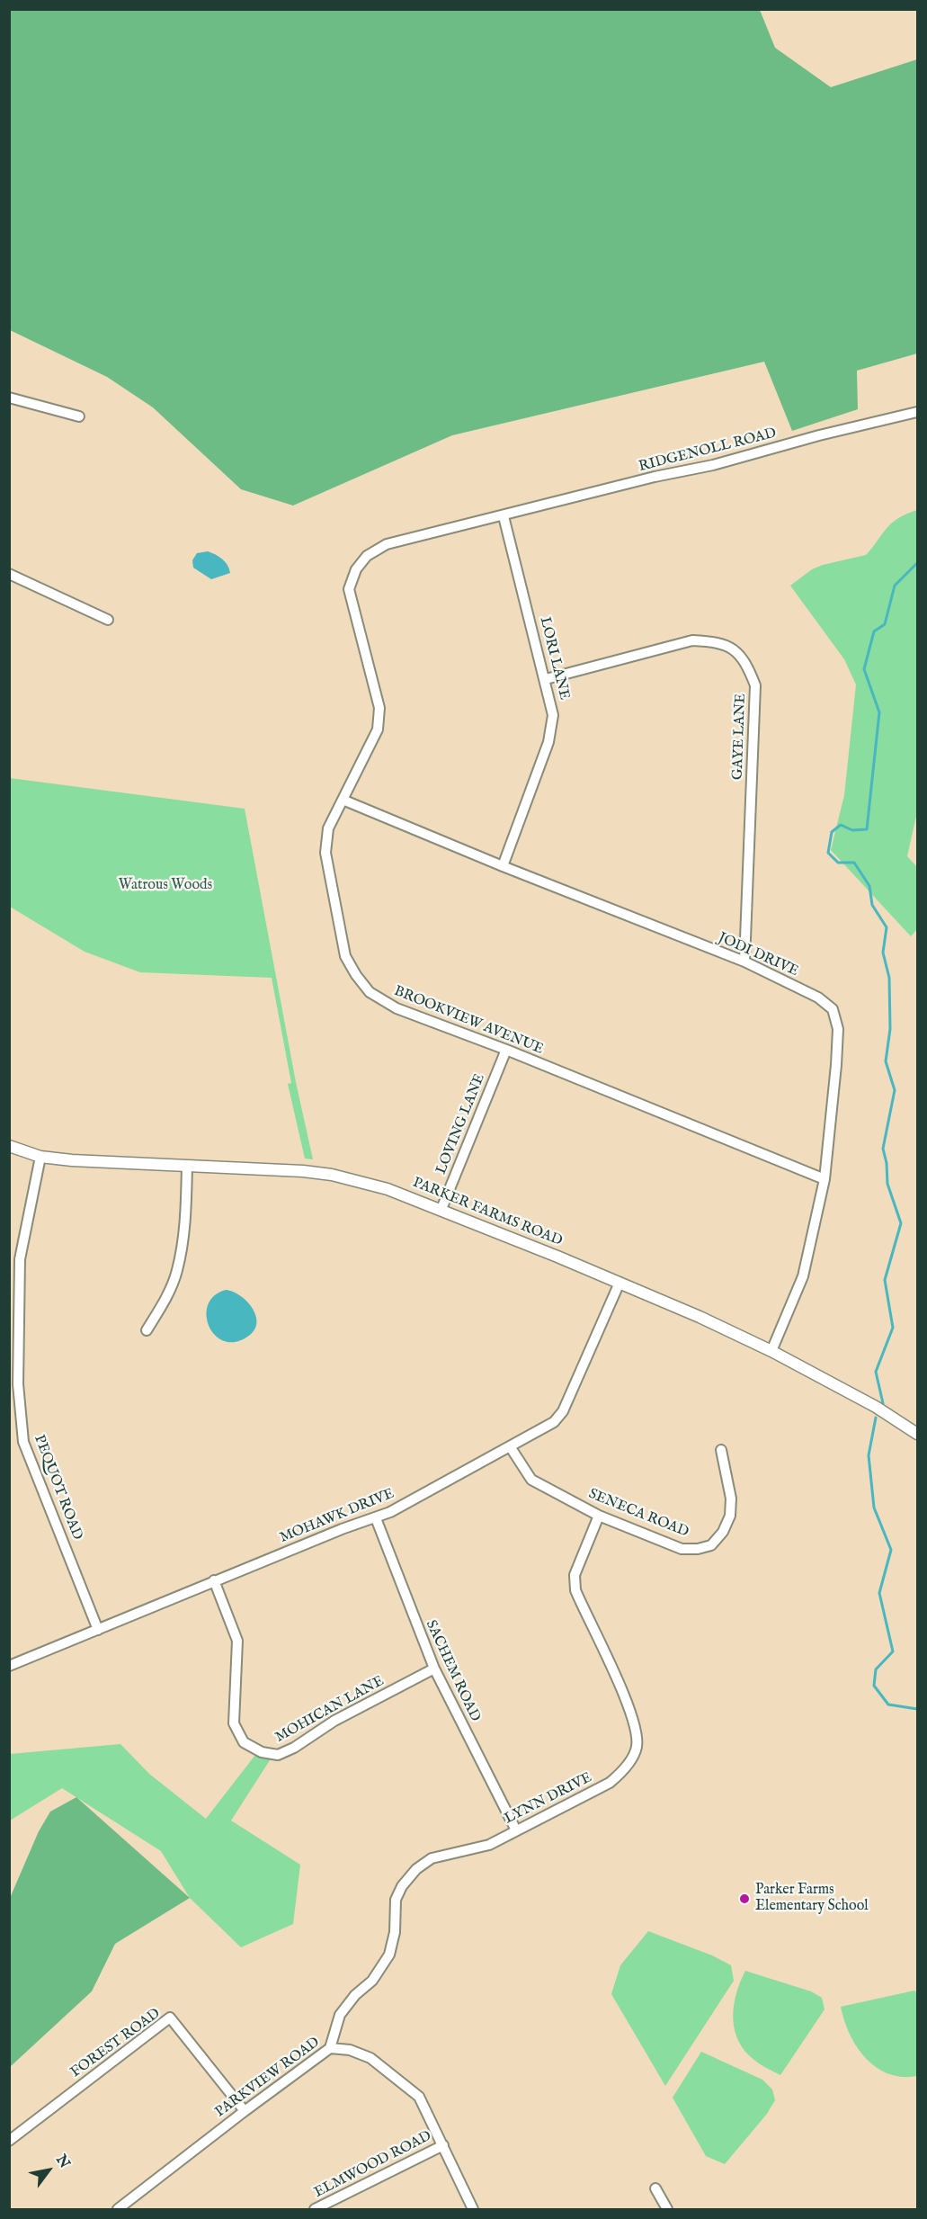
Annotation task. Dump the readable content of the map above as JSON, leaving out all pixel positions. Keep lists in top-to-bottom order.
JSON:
{
  "streets": {
    "street": [
      "RIDGENOLL ROAD",
      "LORI LANE",
      "GAYE LANE",
      "JODI DRIVE",
      "BROOKVIEW AVENUE",
      "LOVING LANE",
      "PARKER FARMS ROAD",
      "PEQUOT ROAD",
      "SENECA ROAD",
      "MOHAWK DRIVE",
      "SACHEM ROAD",
      "MOHICAN LANE",
      "LYNN DRIVE",
      "FOREST ROAD",
      "PARKVIEW ROAD",
      "ELMWOOD ROAD"
    ]
  },
  "crossings": [
    ["RIDGENOLL ROAD", "LORI LANE"],
    ["RIDGENOLL ROAD", "BROOKVIEW AVENUE"],
    ["LORI LANE", "GAYE LANE"],
    ["LORI LANE", "JODI DRIVE"],
    ["LORI LANE", "BROOKVIEW AVENUE"],
    ["GAYE LANE", "JODI DRIVE"],
    ["JODI DRIVE", "BROOKVIEW AVENUE"],
    ["JODI DRIVE", "PARKER FARMS ROAD"],
    ["BROOKVIEW AVENUE", "LOVING LANE"],
    ["LOVING LANE", "PARKER FARMS ROAD"],
    ["PARKER FARMS ROAD", "PEQUOT ROAD"],
    ["PARKER FARMS ROAD", "MOHAWK DRIVE"],
    ["PEQUOT ROAD", "MOHAWK DRIVE"],
    ["SENECA ROAD", "MOHAWK DRIVE"],
    ["SENECA ROAD", "LYNN DRIVE"],
    ["MOHAWK DRIVE", "SACHEM ROAD"],
    ["MOHAWK DRIVE", "MOHICAN LANE"],
    ["SACHEM ROAD", "MOHICAN LANE"],
    ["SACHEM ROAD", "LYNN DRIVE"],
    ["LYNN DRIVE", "PARKVIEW ROAD"],
    ["FOREST ROAD", "PARKVIEW ROAD"],
    ["PARKVIEW ROAD", "ELMWOOD ROAD"]
  ],
  "parks": ["Watrous Woods"],
  "places": ["Parker Farms Elementary School"],
  "north": "top right"
}
